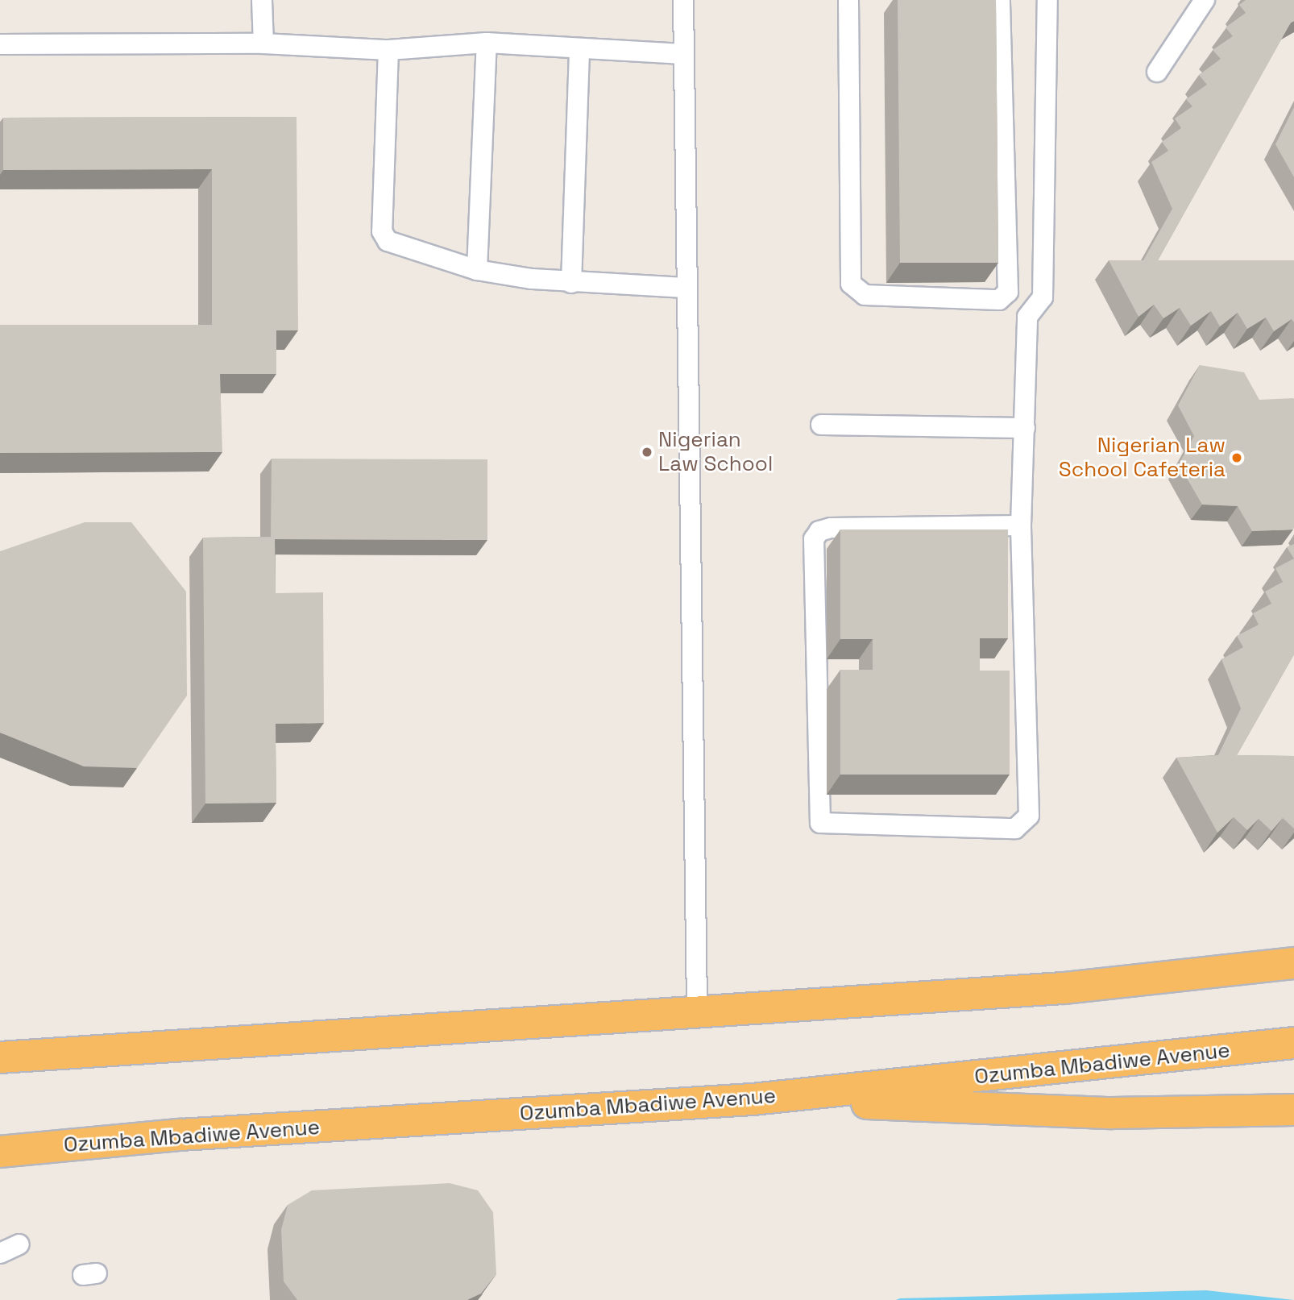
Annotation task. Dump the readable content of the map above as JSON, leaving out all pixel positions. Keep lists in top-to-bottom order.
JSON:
{
  "streets": {
    "highway": ["Ozumba Mbadiwe Avenue"]
  },
  "places": ["Nigerian Law School", "Nigerian Law School Cafeteria"]
}
